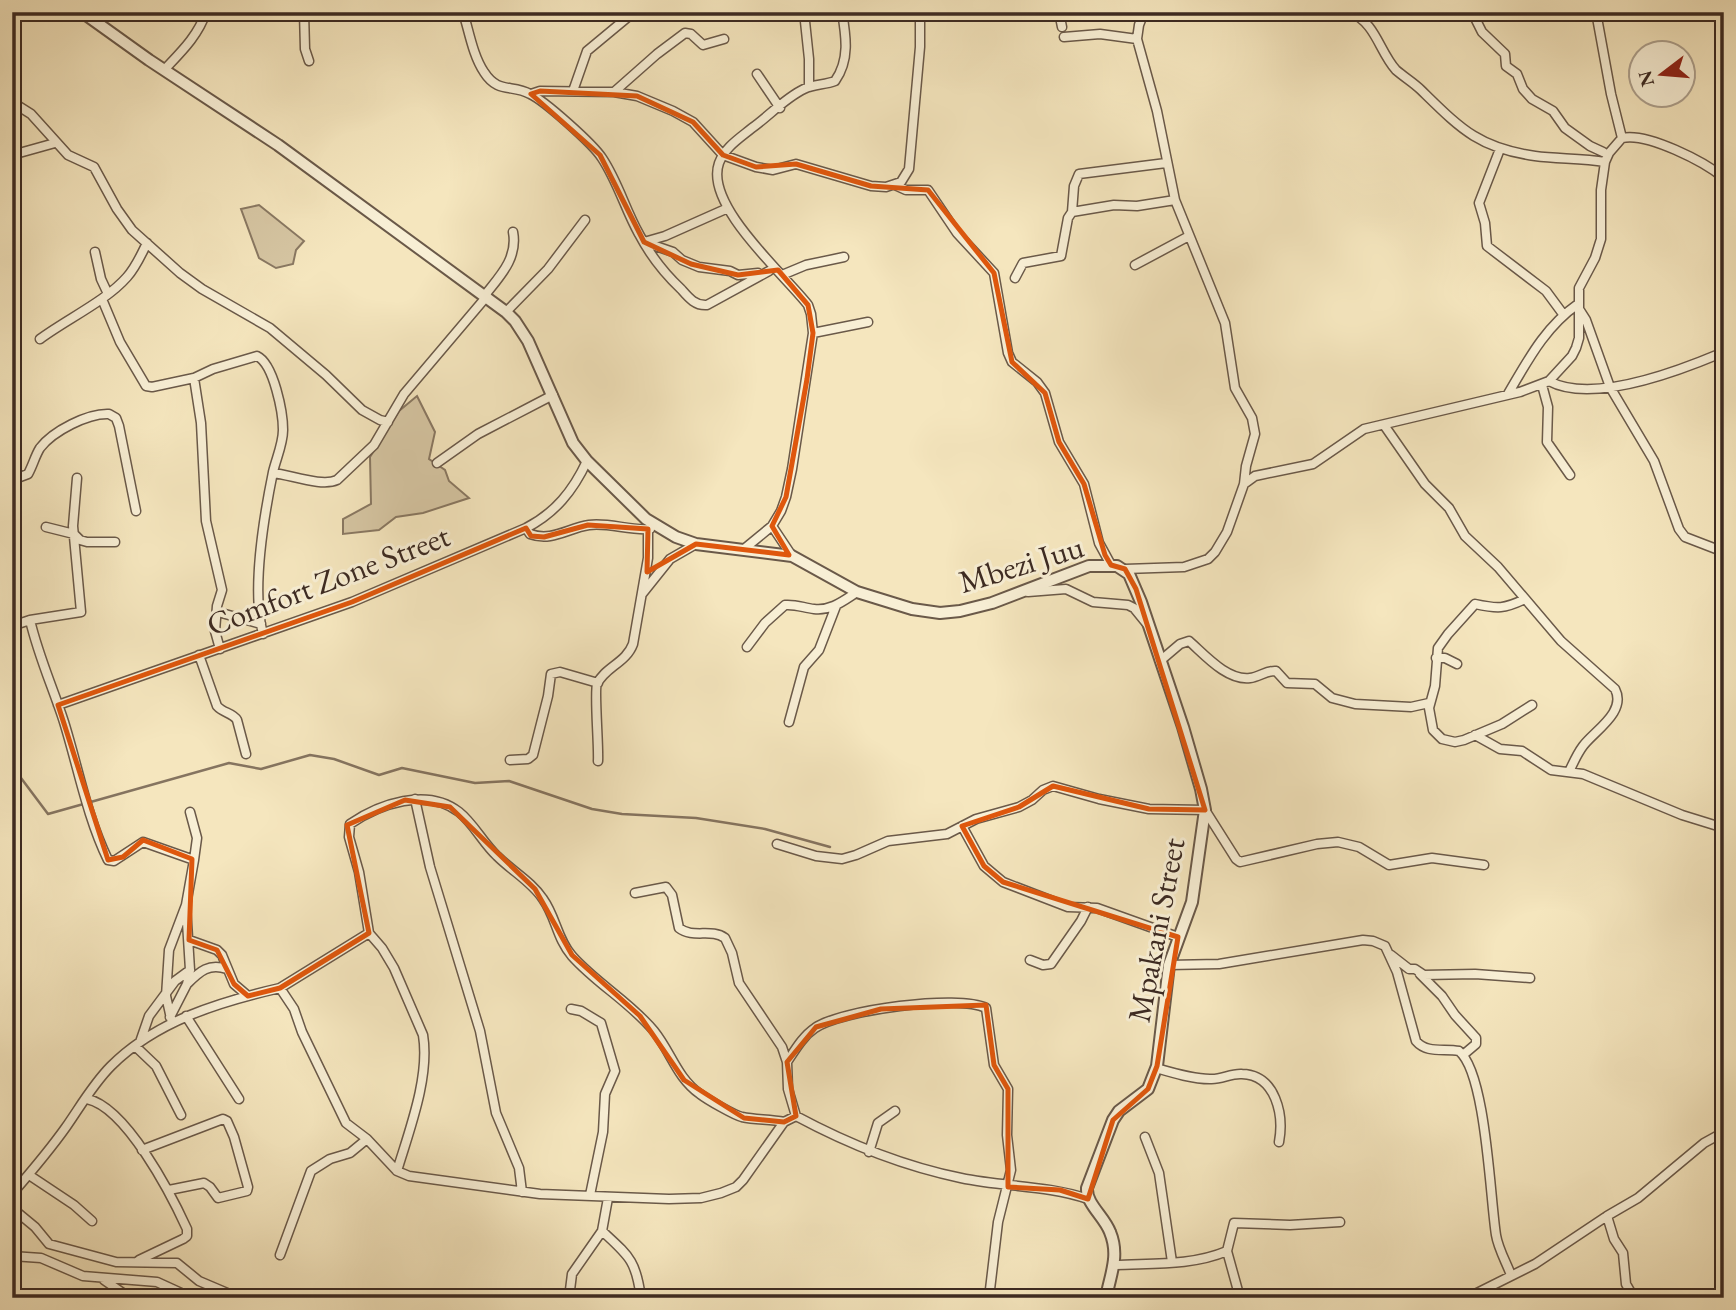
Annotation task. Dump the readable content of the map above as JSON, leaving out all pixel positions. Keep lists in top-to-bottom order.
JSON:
{
  "streets": {
    "street": ["Mbezi Juu", "Comfort Zone Street", "Mpakani Street"]
  },
  "north": "left"
}
